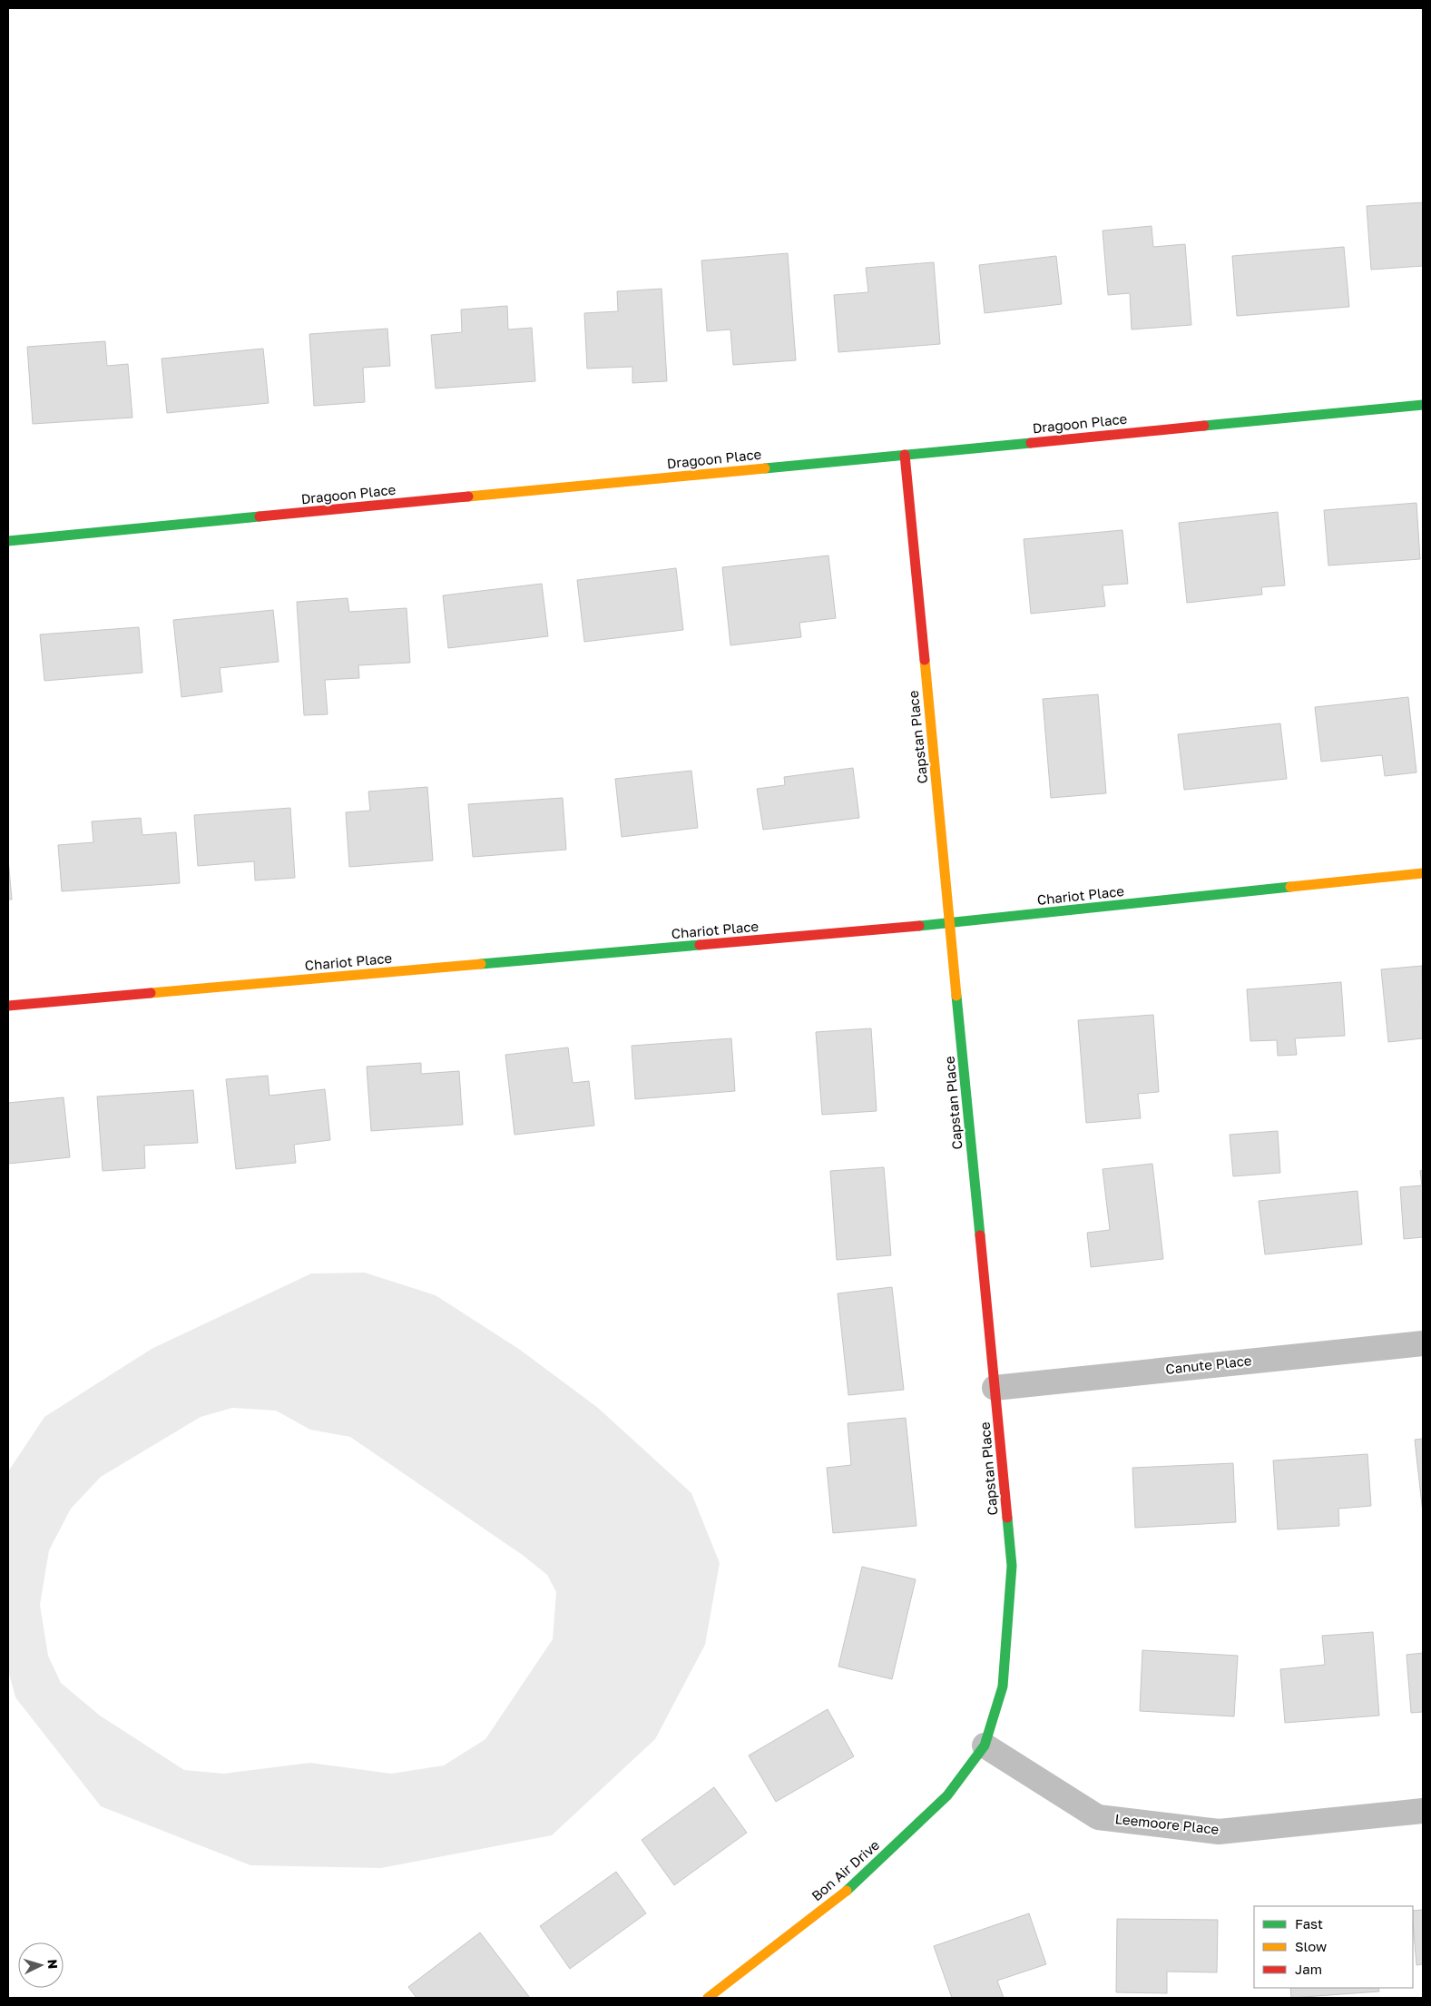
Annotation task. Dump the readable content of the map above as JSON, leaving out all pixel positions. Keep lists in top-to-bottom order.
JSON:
{
  "streets": {
    "street": [
      "Dragoon Place",
      "Capstan Place",
      "Chariot Place",
      "Canute Place",
      "Leemoore Place",
      "Bon Air Drive"
    ]
  },
  "crossings": [
    ["Dragoon Place", "Capstan Place"],
    ["Capstan Place", "Chariot Place"],
    ["Capstan Place", "Canute Place"],
    ["Capstan Place", "Leemoore Place"],
    ["Capstan Place", "Bon Air Drive"],
    ["Leemoore Place", "Bon Air Drive"]
  ],
  "legend": ["Fast", "Slow", "Jam"],
  "north": "right"
}
